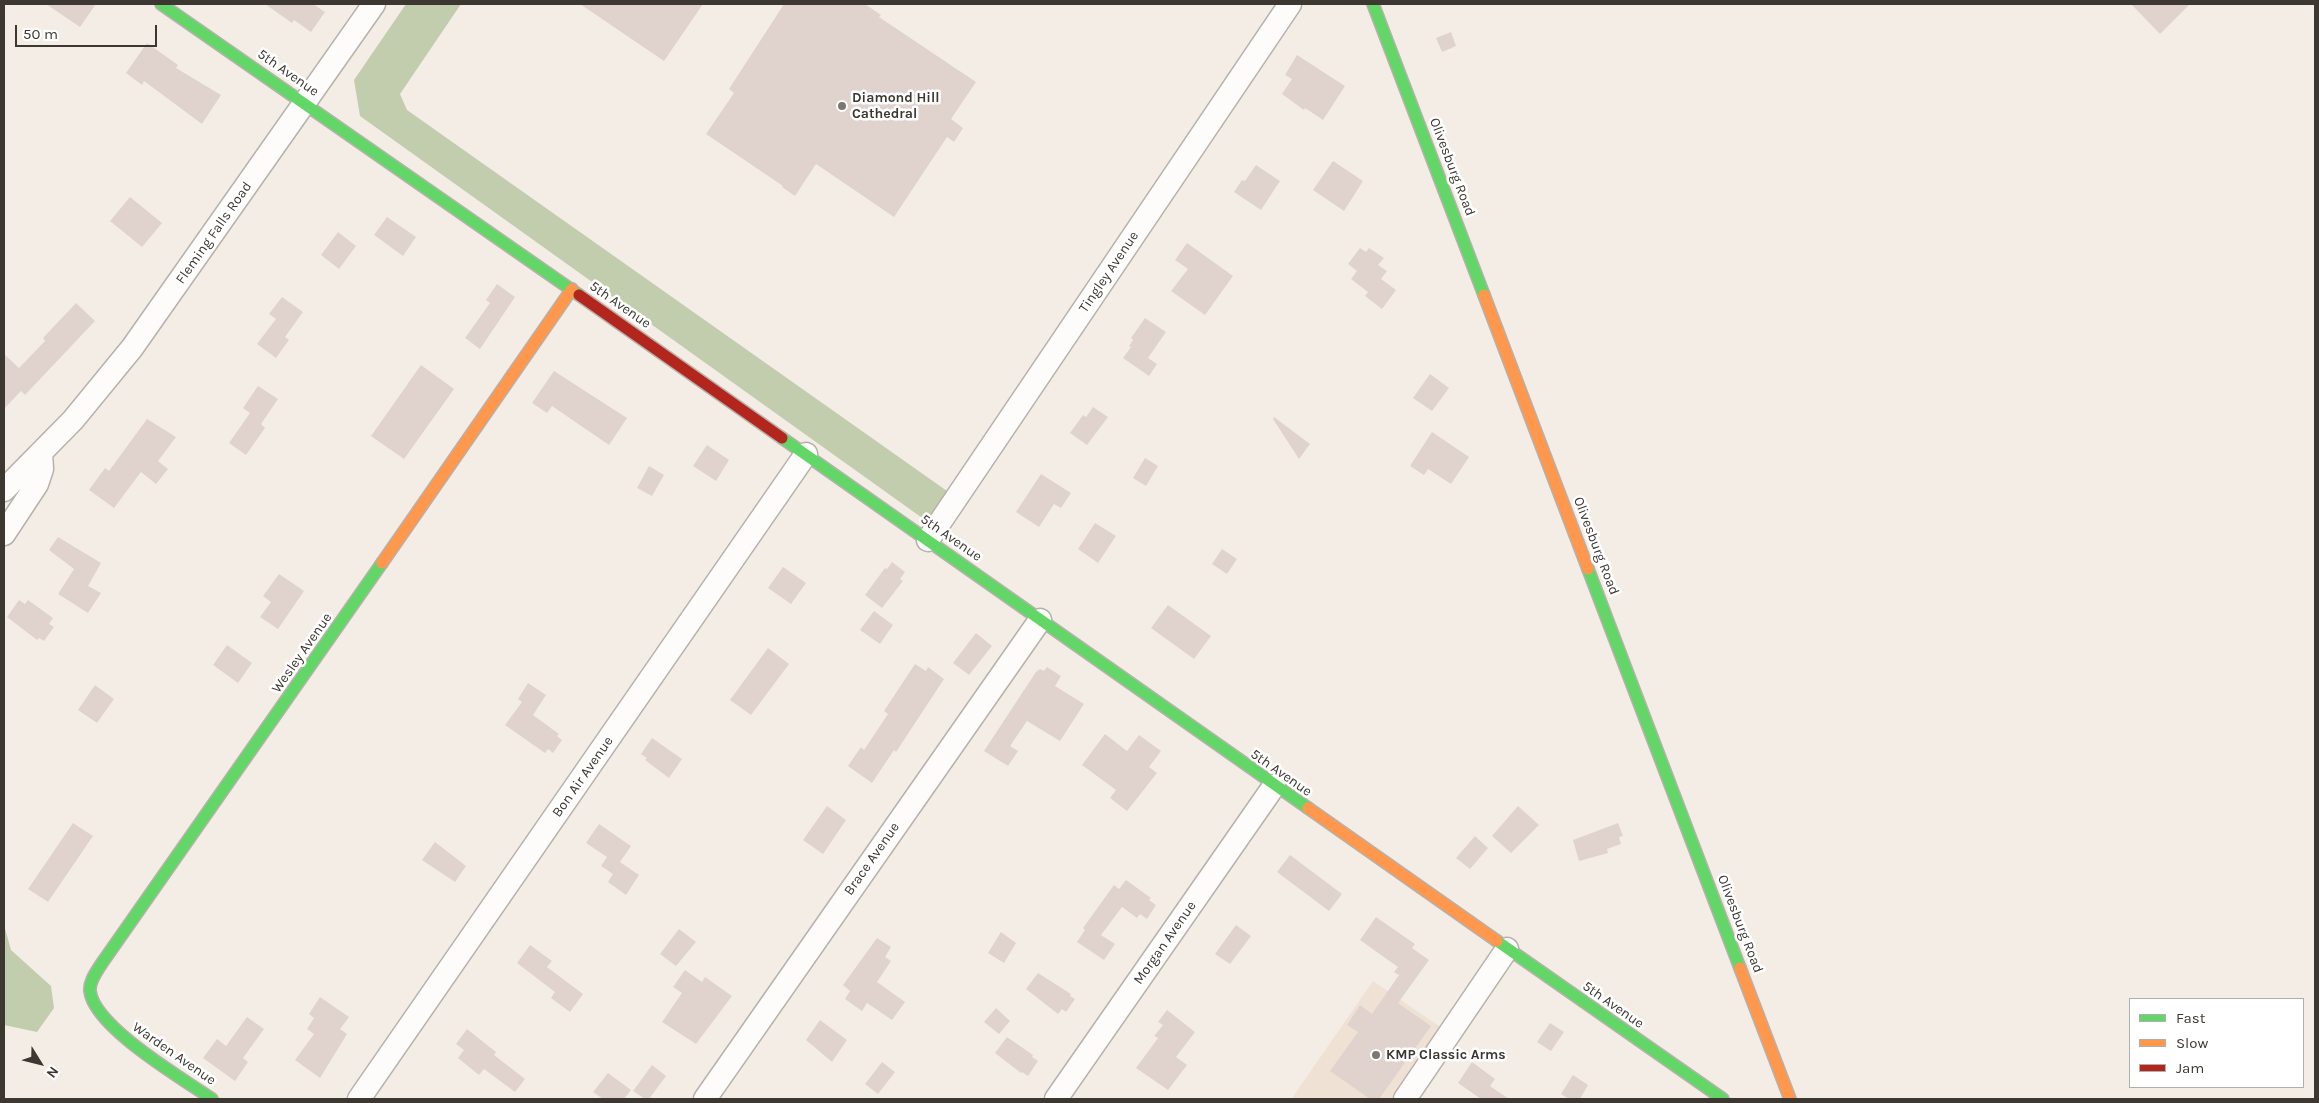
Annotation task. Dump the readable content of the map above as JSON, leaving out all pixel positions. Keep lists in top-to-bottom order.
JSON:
{
  "streets": {
    "street": [
      "5th Avenue",
      "Olivesburg Road",
      "Fleming Falls Road",
      "Tingley Avenue",
      "Wesley Avenue",
      "Bon Air Avenue",
      "Brace Avenue",
      "Morgan Avenue",
      "Warden Avenue"
    ]
  },
  "crossings": [
    ["5th Avenue", "Fleming Falls Road"],
    ["5th Avenue", "Tingley Avenue"],
    ["5th Avenue", "Wesley Avenue"],
    ["5th Avenue", "Bon Air Avenue"],
    ["5th Avenue", "Brace Avenue"],
    ["5th Avenue", "Morgan Avenue"],
    ["Wesley Avenue", "Warden Avenue"]
  ],
  "places": ["Diamond Hill Cathedral", "KMP Classic Arms"],
  "legend": ["Fast", "Slow", "Jam"],
  "scale_bar": "50 m",
  "north": "bottom right"
}
